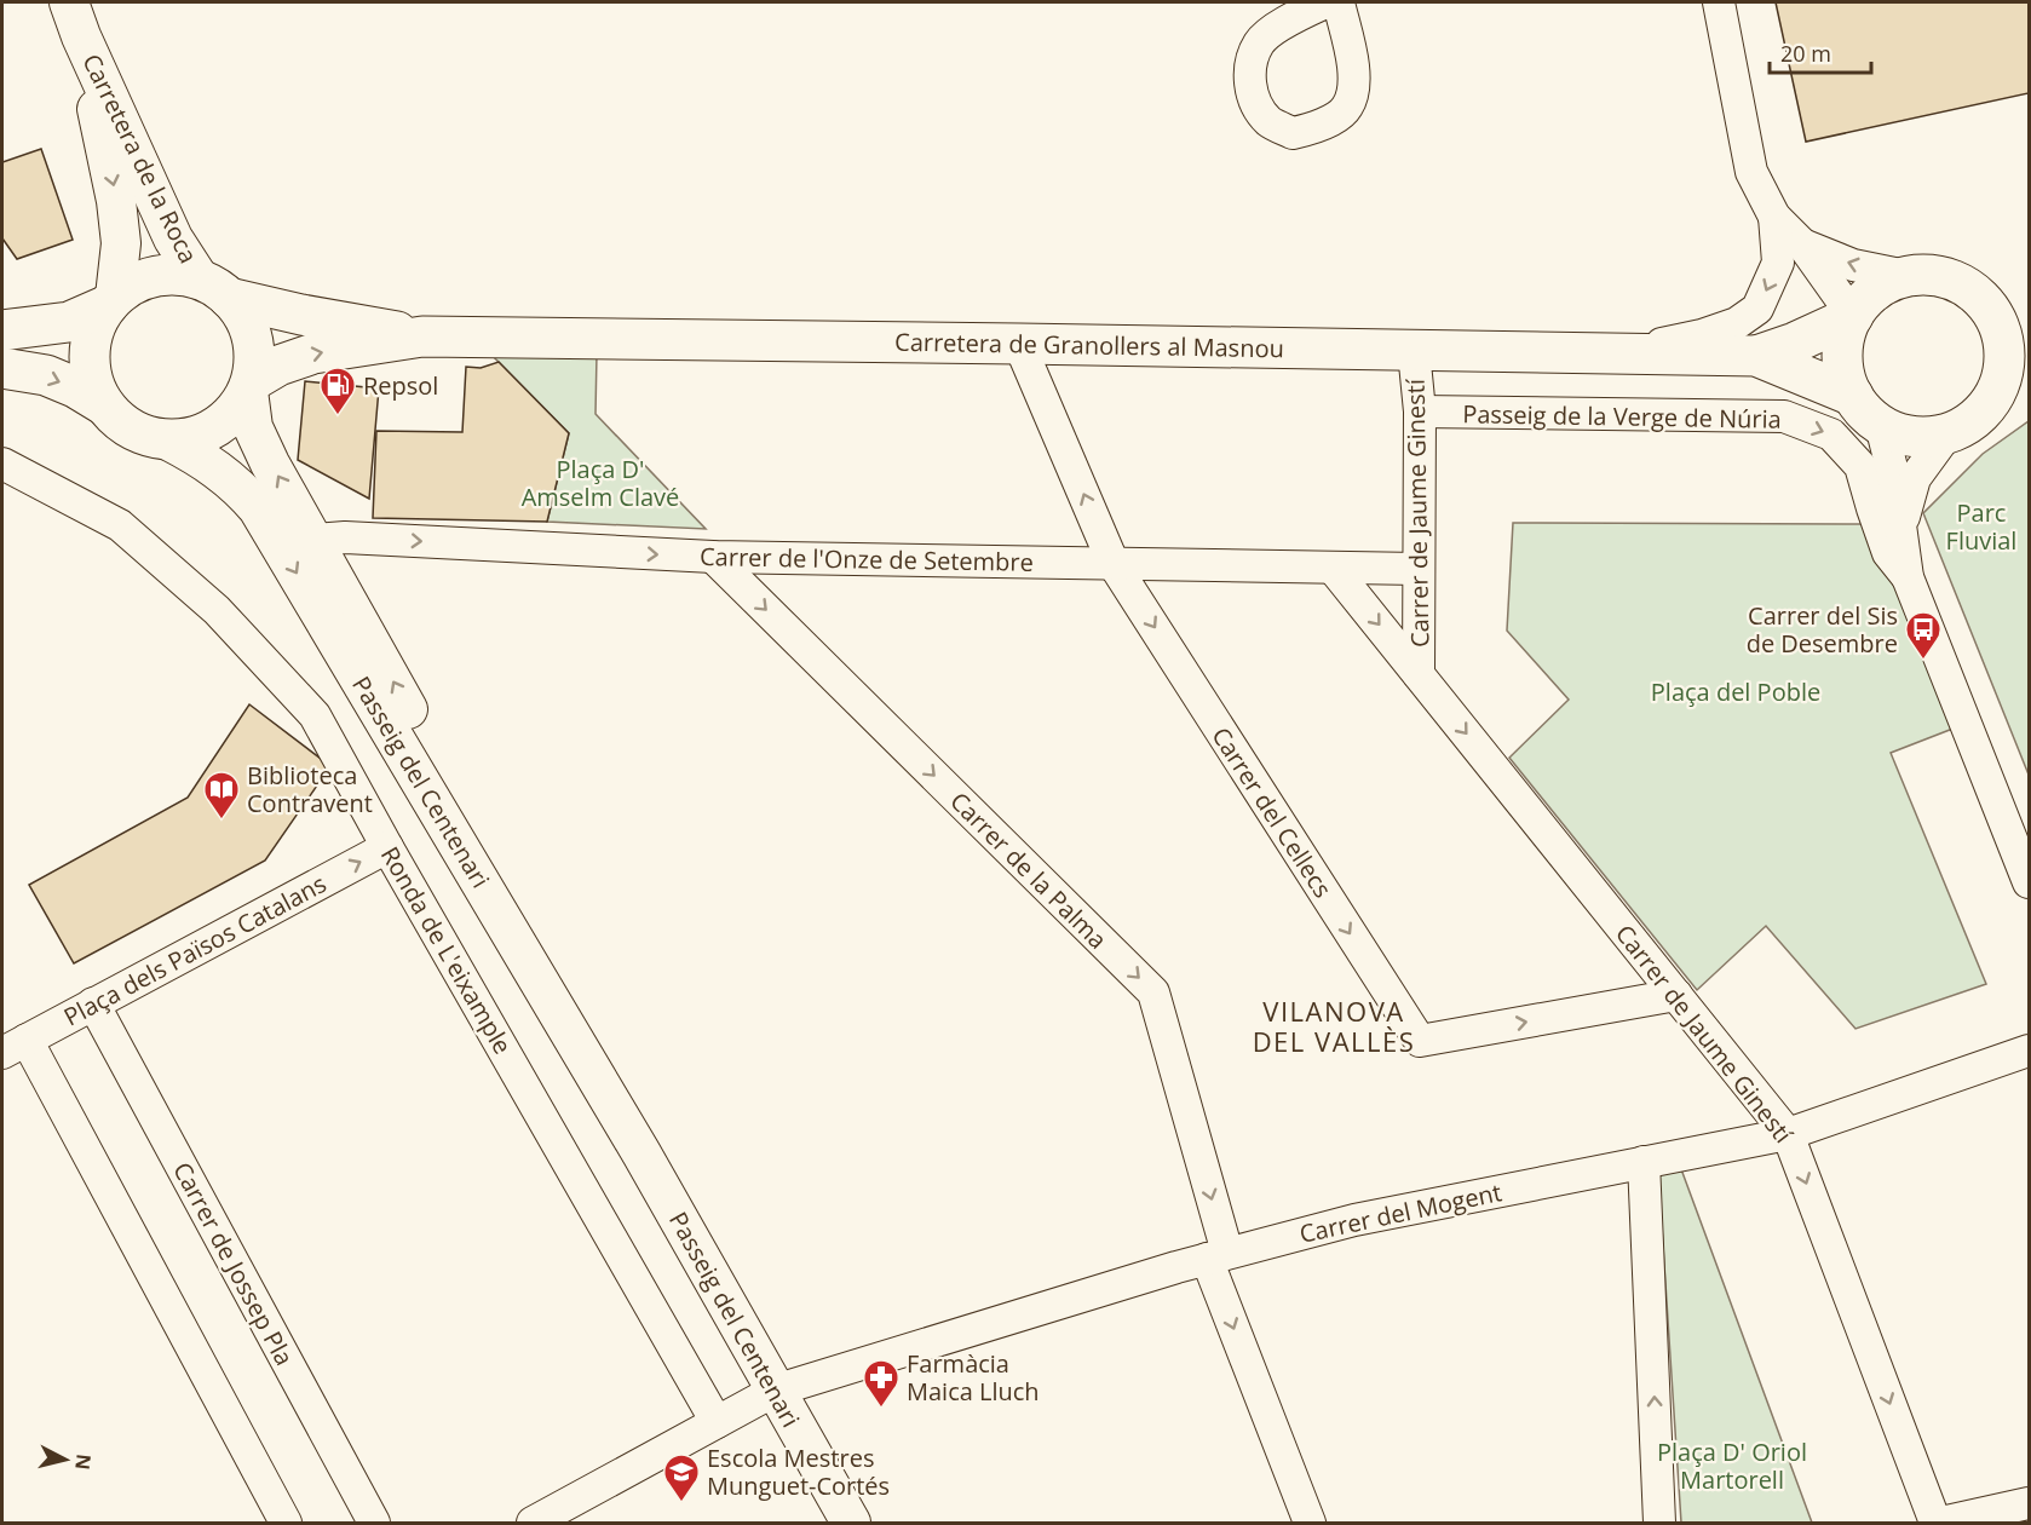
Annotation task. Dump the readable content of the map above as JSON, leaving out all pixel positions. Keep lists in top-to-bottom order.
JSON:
{
  "streets": {
    "main road": ["Carretera de Granollers al Masnou"],
    "street": [
      "Carretera de la Roca",
      "Passeig de la Verge de Núria",
      "Carrer de Jaume Ginestí",
      "Carrer de l'Onze de Setembre",
      "Passeig del Centenari",
      "Carrer del Cellecs",
      "Carrer de la Palma",
      "Plaça dels Països Catalans",
      "Ronda de L'eixample",
      "Carrer del Mogent",
      "Carrer de Jossep Pla"
    ]
  },
  "crossings": [
    ["Carretera de la Roca", "Carretera de Granollers al Masnou"],
    ["Carretera de la Roca", "Passeig del Centenari"],
    ["Carretera de Granollers al Masnou", "Carrer de Jaume Ginestí"],
    ["Carretera de Granollers al Masnou", "Passeig del Centenari"],
    ["Carretera de Granollers al Masnou", "Carrer del Cellecs"],
    ["Passeig de la Verge de Núria", "Carrer de Jaume Ginestí"],
    ["Carrer de Jaume Ginestí", "Carrer de l'Onze de Setembre"],
    ["Carrer de Jaume Ginestí", "Carrer del Cellecs"],
    ["Carrer de Jaume Ginestí", "Carrer del Mogent"],
    ["Carrer de l'Onze de Setembre", "Passeig del Centenari"],
    ["Carrer de l'Onze de Setembre", "Carrer del Cellecs"],
    ["Carrer de l'Onze de Setembre", "Carrer de la Palma"],
    ["Passeig del Centenari", "Carrer del Mogent"],
    ["Carrer de la Palma", "Carrer del Mogent"],
    ["Plaça dels Països Catalans", "Ronda de L'eixample"],
    ["Plaça dels Països Catalans", "Carrer de Jossep Pla"],
    ["Ronda de L'eixample", "Carrer del Mogent"]
  ],
  "one_way": [
    "Passeig de la Verge de Núria",
    "Carrer de Jaume Ginestí",
    "Carrer de l'Onze de Setembre",
    "Carrer de la Palma",
    "Plaça dels Països Catalans"
  ],
  "districts": ["VILANOVA DEL VALLÈS"],
  "parks": [
    "Plaça D' Amselm Clavé",
    "Parc Fluvial",
    "Plaça del Poble",
    "Plaça D' Oriol Martorell"
  ],
  "places": {
    "fuel station": ["Repsol"],
    "bus stop": ["Carrer del Sis de Desembre"],
    "library": ["Biblioteca Contravent"],
    "pharmacy": ["Farmàcia Maica Lluch"],
    "school or university": ["Escola Mestres Munguet-Cortés"]
  },
  "scale_bar": "20 m",
  "north": "right"
}
